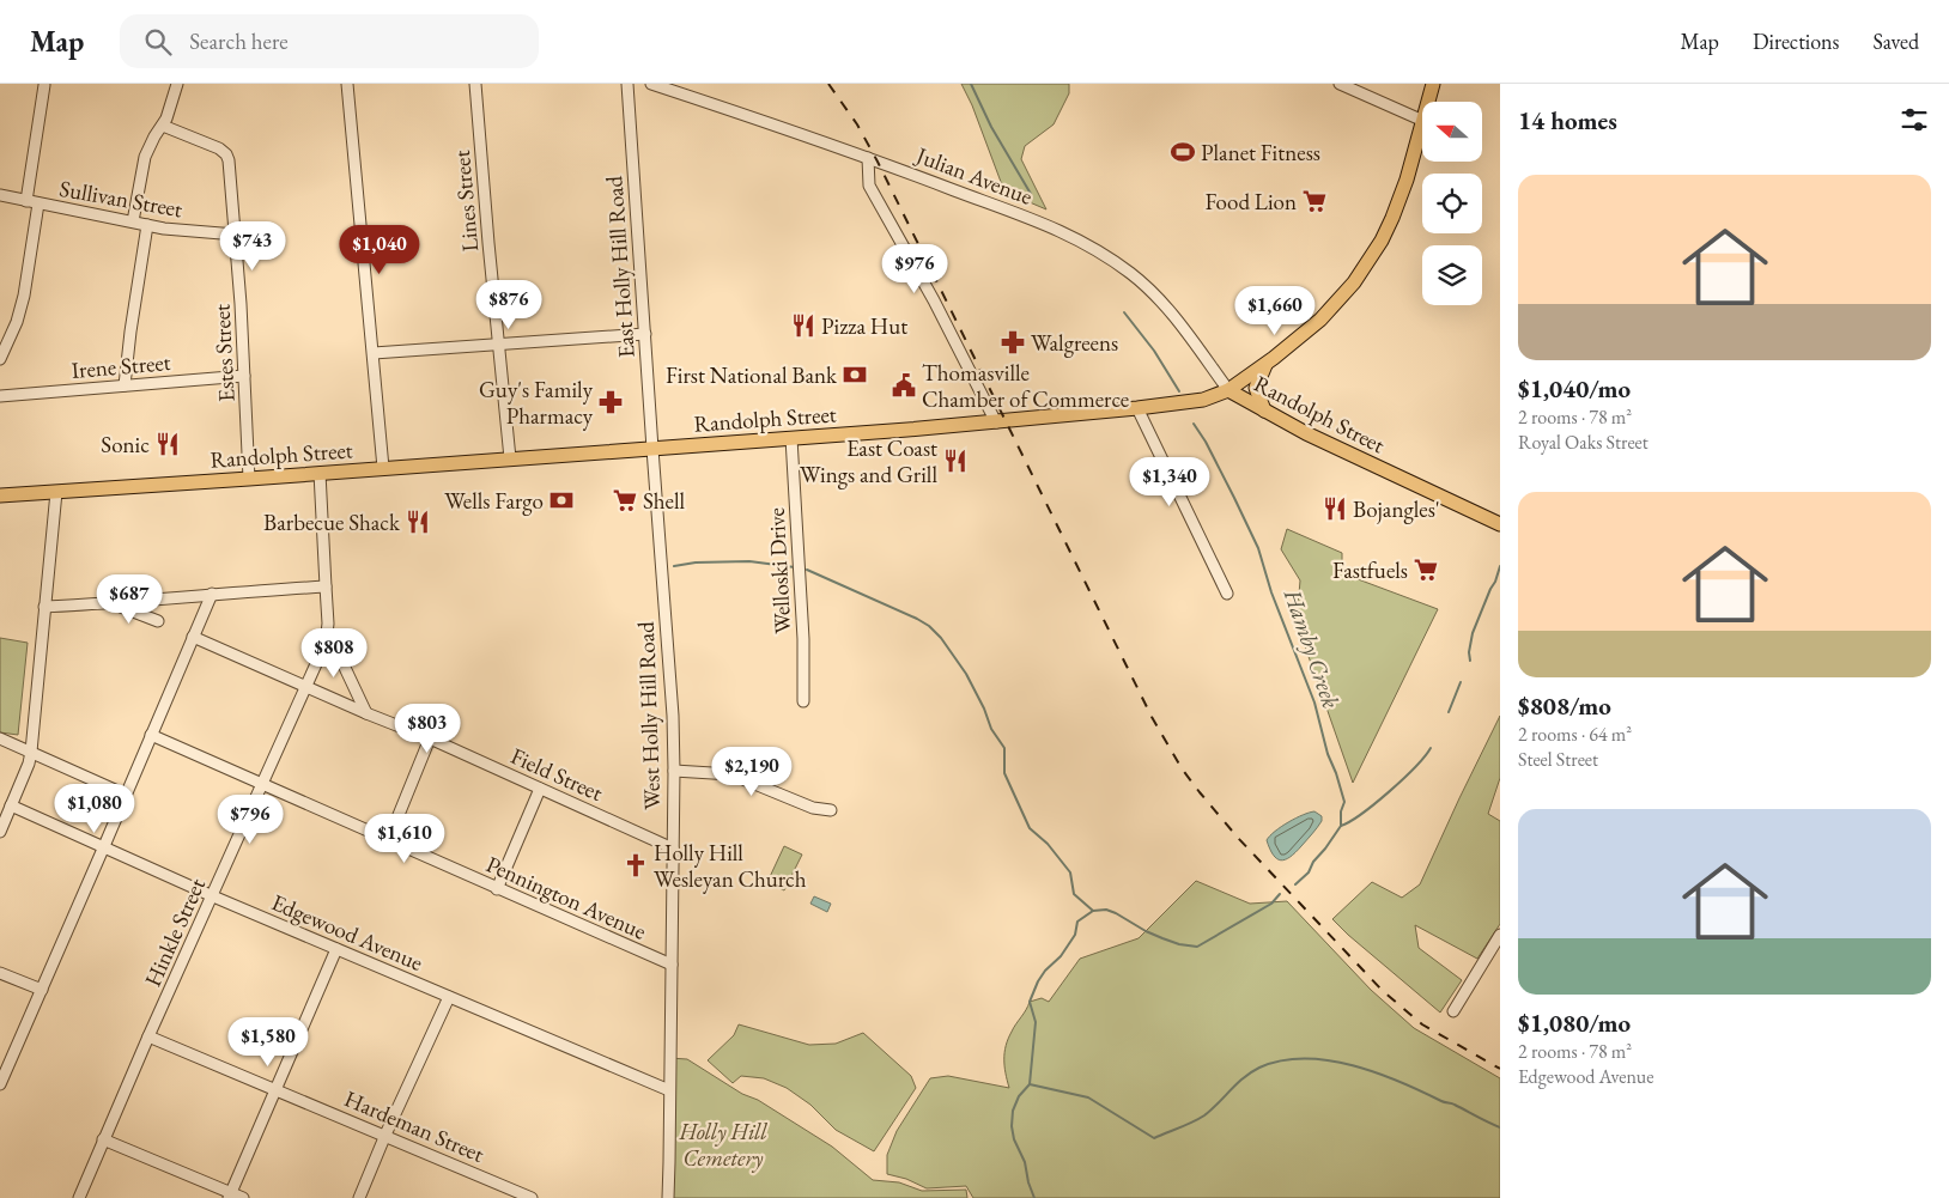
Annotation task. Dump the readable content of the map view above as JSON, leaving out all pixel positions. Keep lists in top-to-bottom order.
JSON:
{
  "streets": {
    "main road": ["Randolph Street"],
    "street": [
      "Julian Avenue",
      "Sullivan Street",
      "Lines Street",
      "East Holly Hill Road",
      "Estes Street",
      "Irene Street",
      "Welloski Drive",
      "West Holly Hill Road",
      "Field Street",
      "Pennington Avenue",
      "Hinkle Street",
      "Edgewood Avenue",
      "Hardeman Street"
    ]
  },
  "crossings": [
    ["Julian Avenue", "Randolph Street"],
    ["Sullivan Street", "Estes Street"],
    ["Lines Street", "Randolph Street"],
    ["East Holly Hill Road", "Randolph Street"],
    ["East Holly Hill Road", "West Holly Hill Road"],
    ["Estes Street", "Irene Street"],
    ["Estes Street", "Randolph Street"],
    ["Randolph Street", "Welloski Drive"],
    ["Randolph Street", "West Holly Hill Road"],
    ["Randolph Street", "Hinkle Street"],
    ["West Holly Hill Road", "Field Street"],
    ["West Holly Hill Road", "Pennington Avenue"],
    ["West Holly Hill Road", "Edgewood Avenue"],
    ["Field Street", "Hinkle Street"],
    ["Pennington Avenue", "Hinkle Street"],
    ["Hinkle Street", "Edgewood Avenue"],
    ["Hinkle Street", "Hardeman Street"]
  ],
  "water": ["Hamby Creek"],
  "parks": ["Holly Hill Cemetery"],
  "places": {
    "sports": ["Planet Fitness"],
    "supermarket": ["Food Lion", "Shell", "Fastfuels"],
    "restaurant": [
      "Pizza Hut",
      "Sonic",
      "East Coast Wings and Grill",
      "Bojangles'",
      "Barbecue Shack"
    ],
    "pharmacy": ["Walgreens", "Guy's Family Pharmacy"],
    "bank": ["First National Bank", "Wells Fargo"],
    "public building": ["Thomasville Chamber of Commerce"],
    "church": ["Holly Hill Wesleyan Church"]
  },
  "north": "left",
  "page": {
    "header": "Map",
    "search": "Search here",
    "nav": ["Map", "Directions", "Saved"],
    "heading": "14 homes",
    "list": [
      {
        "name": "$1,040/mo",
        "note": "2 rooms · 78 m² · Royal Oaks Street"
      },
      {
        "name": "$808/mo",
        "note": "2 rooms · 64 m² · Steel Street"
      },
      {
        "name": "$1,080/mo",
        "note": "2 rooms · 78 m² · Edgewood Avenue"
      }
    ],
    "price": [
      "$743",
      "$1,040",
      "$976",
      "$876",
      "$1,660",
      "$1,340",
      "$687",
      "$808",
      "$803",
      "$2,190",
      "$1,080",
      "$796",
      "$1,610",
      "$1,580"
    ]
  }
}
